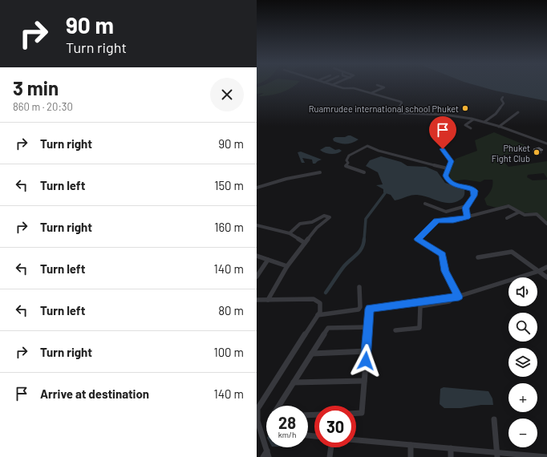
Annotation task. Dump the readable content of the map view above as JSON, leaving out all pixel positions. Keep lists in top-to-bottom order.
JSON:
{
  "places": ["Ruamrudee international school Phuket", "Phuket Fight Club"],
  "page": {
    "turn": ["90 m", "Turn right"],
    "heading": ["3 min", "860 m · 20:30"],
    "list": [
      {
        "name": "Turn right",
        "value": "90 m"
      },
      {
        "name": "Turn left",
        "value": "150 m"
      },
      {
        "name": "Turn right",
        "value": "160 m"
      },
      {
        "name": "Turn left",
        "value": "140 m"
      },
      {
        "name": "Turn left",
        "value": "80 m"
      },
      {
        "name": "Turn right",
        "value": "100 m"
      },
      {
        "name": "Arrive at destination",
        "value": "140 m"
      }
    ],
    "map_buttons": ["+", "−"],
    "speed": "28 km/h",
    "limit": "30"
  }
}
